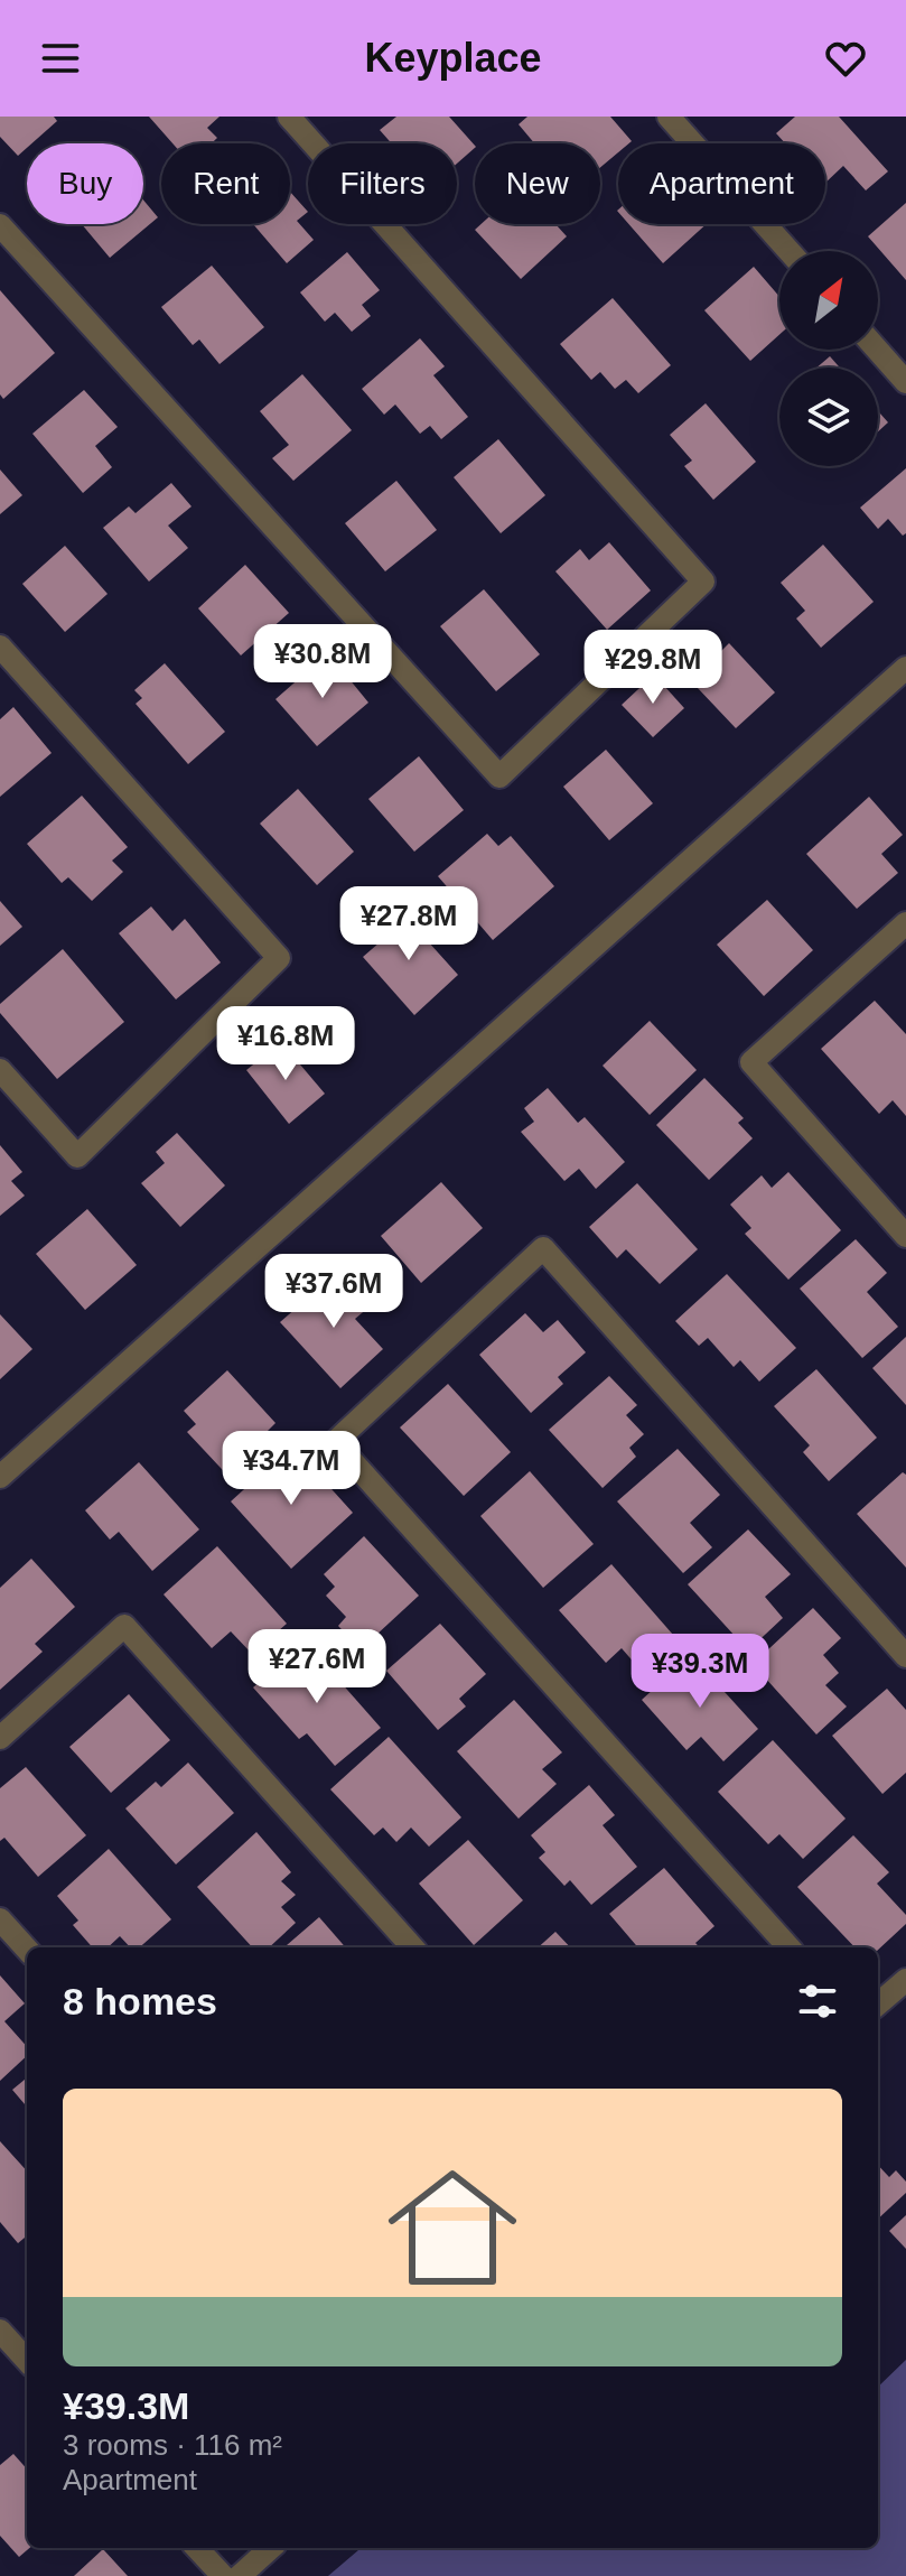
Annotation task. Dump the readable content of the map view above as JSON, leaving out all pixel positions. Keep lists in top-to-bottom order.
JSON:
{
  "north": "top right",
  "page": {
    "header": "Keyplace",
    "chip": [
      "Buy",
      "Rent",
      "Filters",
      "New",
      "Apartment"
    ],
    "price": [
      "¥30.8M",
      "¥29.8M",
      "¥27.8M",
      "¥16.8M",
      "¥37.6M",
      "¥34.7M",
      "¥27.6M",
      "¥39.3M"
    ],
    "heading": "8 homes",
    "list": [
      {
        "name": "¥39.3M",
        "note": "3 rooms · 116 m² · Apartment"
      }
    ]
  }
}
